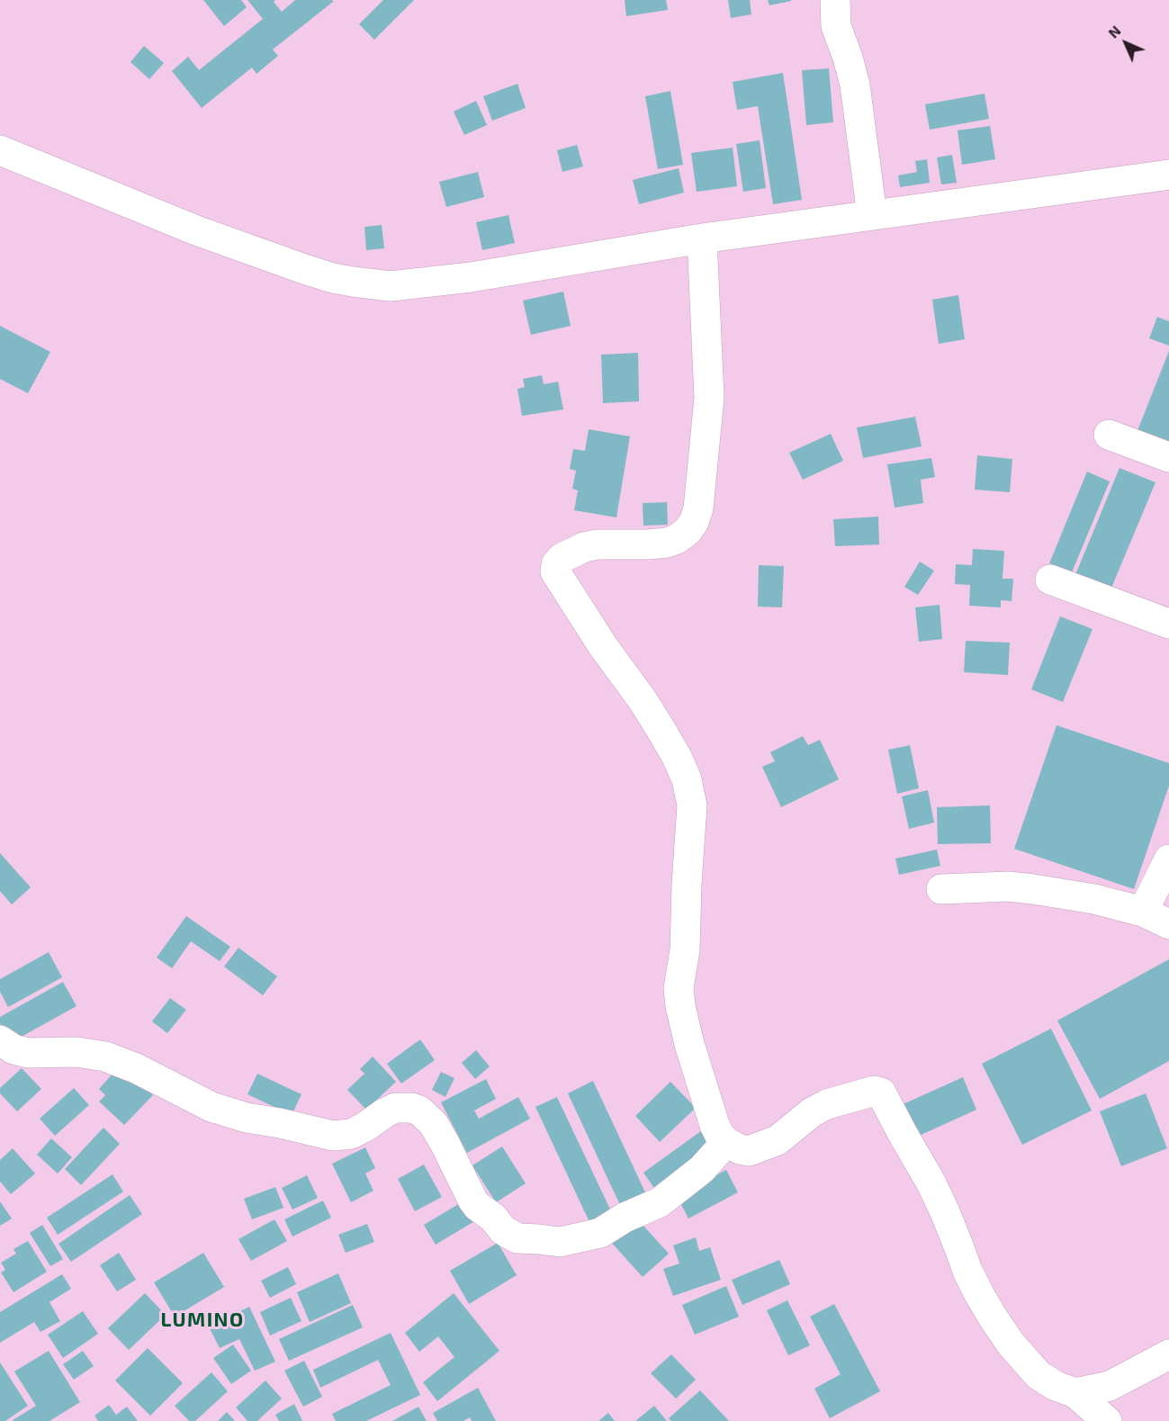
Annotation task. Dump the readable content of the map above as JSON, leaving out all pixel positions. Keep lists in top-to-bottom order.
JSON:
{
  "districts": ["LUMINO"],
  "north": "top left"
}
